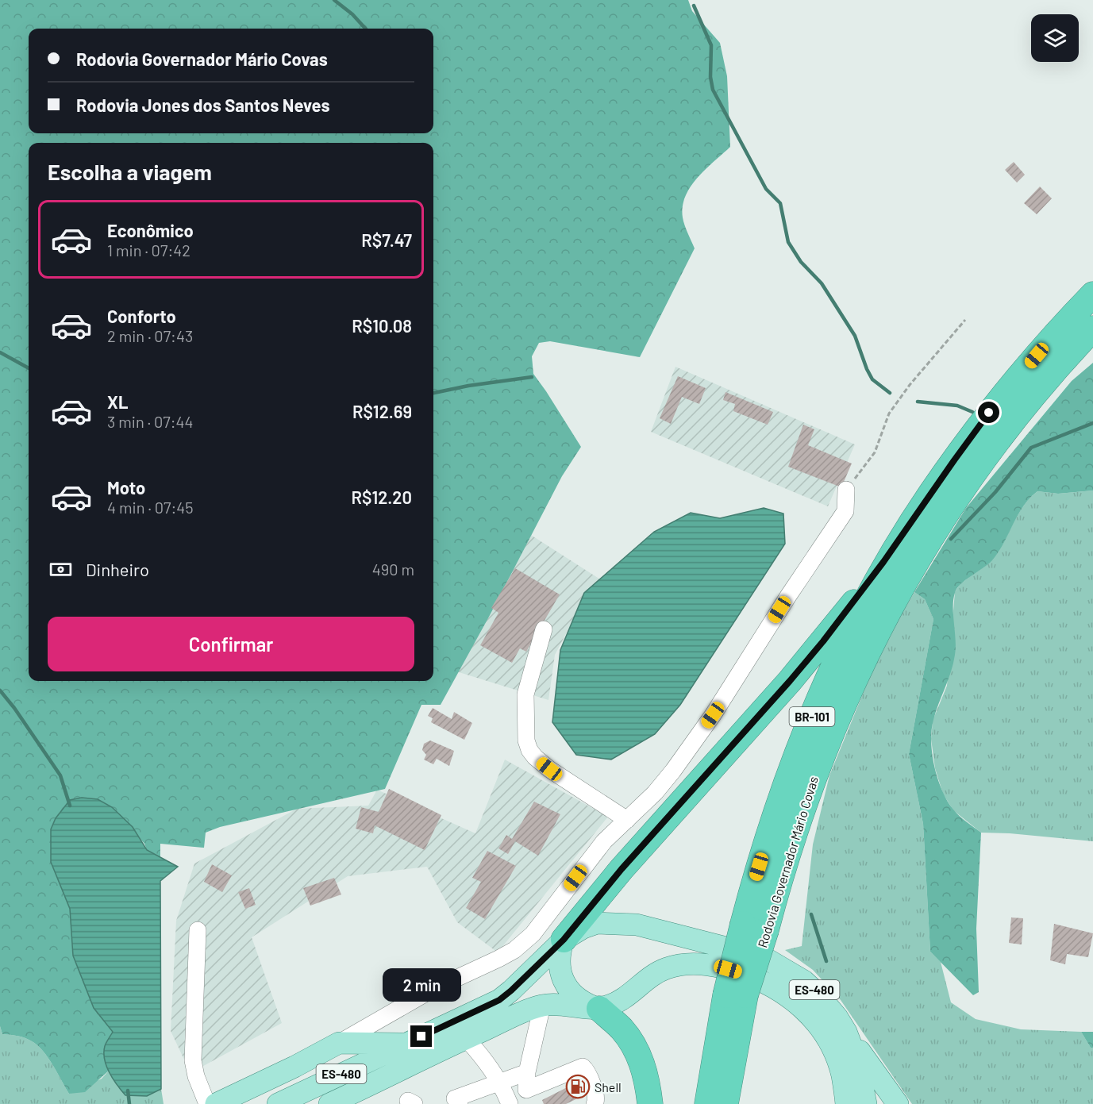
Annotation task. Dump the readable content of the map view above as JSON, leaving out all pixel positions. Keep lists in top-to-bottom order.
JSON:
{
  "streets": {
    "highway": ["BR-101", "Rodovia Governador Mário Covas"],
    "main road": ["ES-480"]
  },
  "places": {
    "fuel station": ["Shell"]
  },
  "page": {
    "banner": ["Rodovia Governador Mário Covas", "Rodovia Jones dos Santos Neves"],
    "heading": "Escolha a viagem",
    "list": [
      {
        "name": "Econômico",
        "note": "1 min · 07:42",
        "value": "R$7.47"
      },
      {
        "name": "Conforto",
        "note": "2 min · 07:43",
        "value": "R$10.08"
      },
      {
        "name": "XL",
        "note": "3 min · 07:44",
        "value": "R$12.69"
      },
      {
        "name": "Moto",
        "note": "4 min · 07:45",
        "value": "R$12.20"
      }
    ],
    "pay": ["Dinheiro", "490 m"],
    "buttons": "Confirmar",
    "bubble": "2 min"
  }
}
